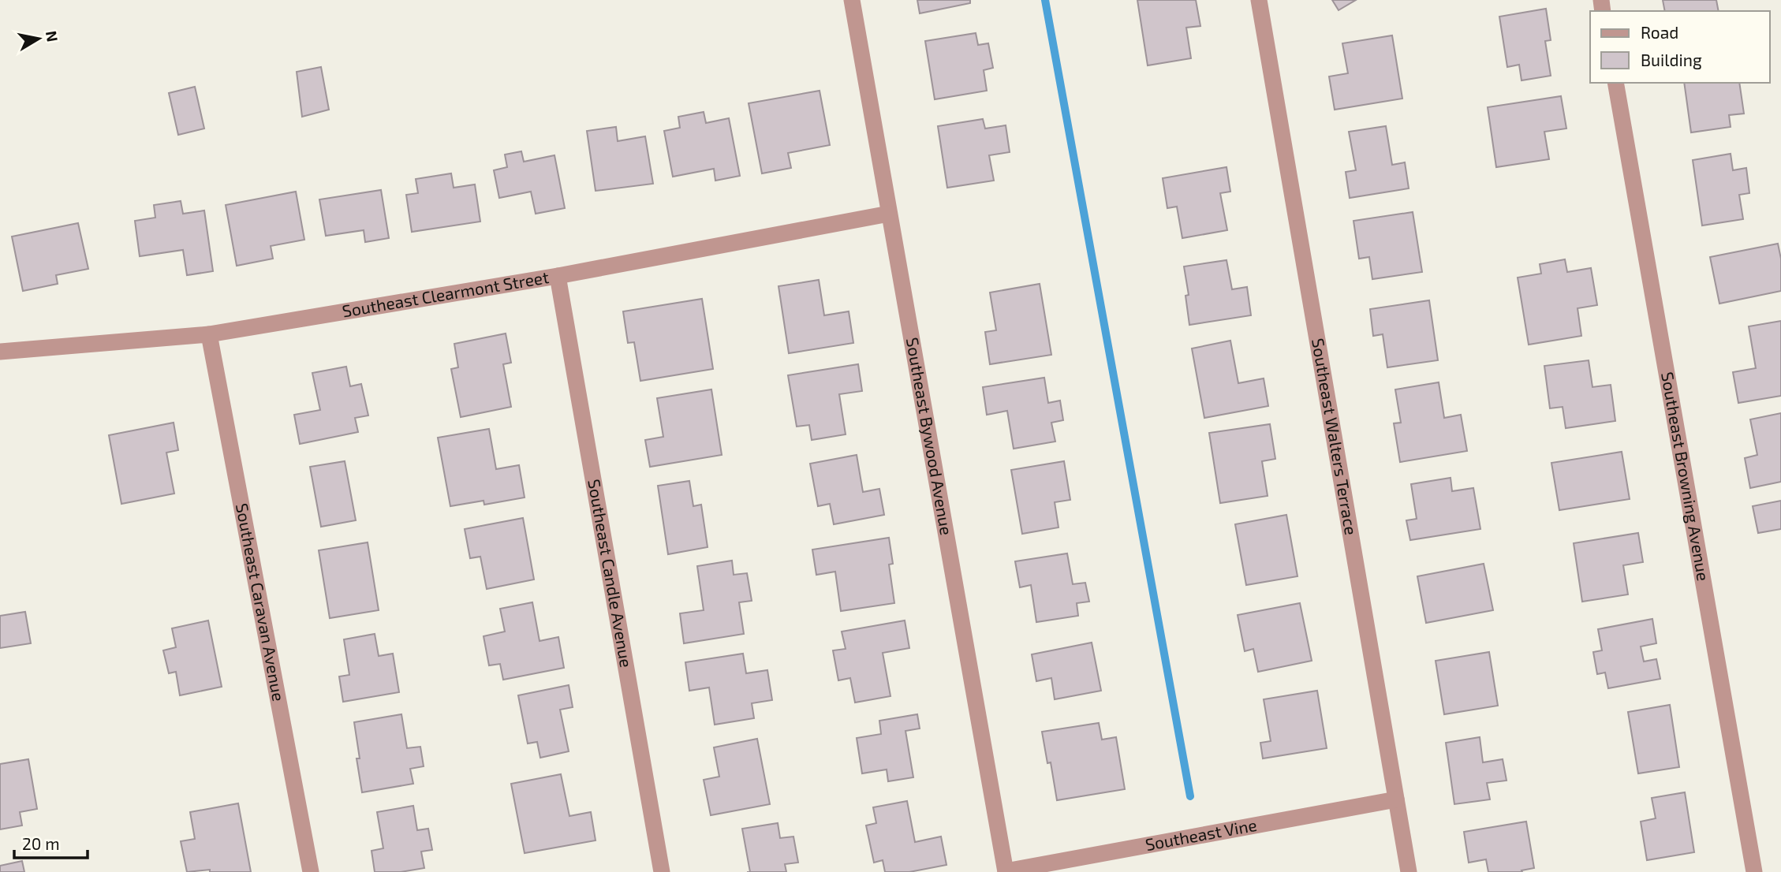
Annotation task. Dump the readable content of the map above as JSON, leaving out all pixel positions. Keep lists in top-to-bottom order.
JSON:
{
  "streets": {
    "street": [
      "Southeast Clearmont Street",
      "Southeast Bywood Avenue",
      "Southeast Walters Terrace",
      "Southeast Browning Avenue",
      "Southeast Candle Avenue",
      "Southeast Caravan Avenue",
      "Southeast Vine"
    ]
  },
  "crossings": [
    ["Southeast Clearmont Street", "Southeast Bywood Avenue"],
    ["Southeast Clearmont Street", "Southeast Candle Avenue"],
    ["Southeast Clearmont Street", "Southeast Caravan Avenue"],
    ["Southeast Bywood Avenue", "Southeast Vine"],
    ["Southeast Walters Terrace", "Southeast Vine"]
  ],
  "legend": ["Road", "Building"],
  "scale_bar": "20 m",
  "north": "right"
}
